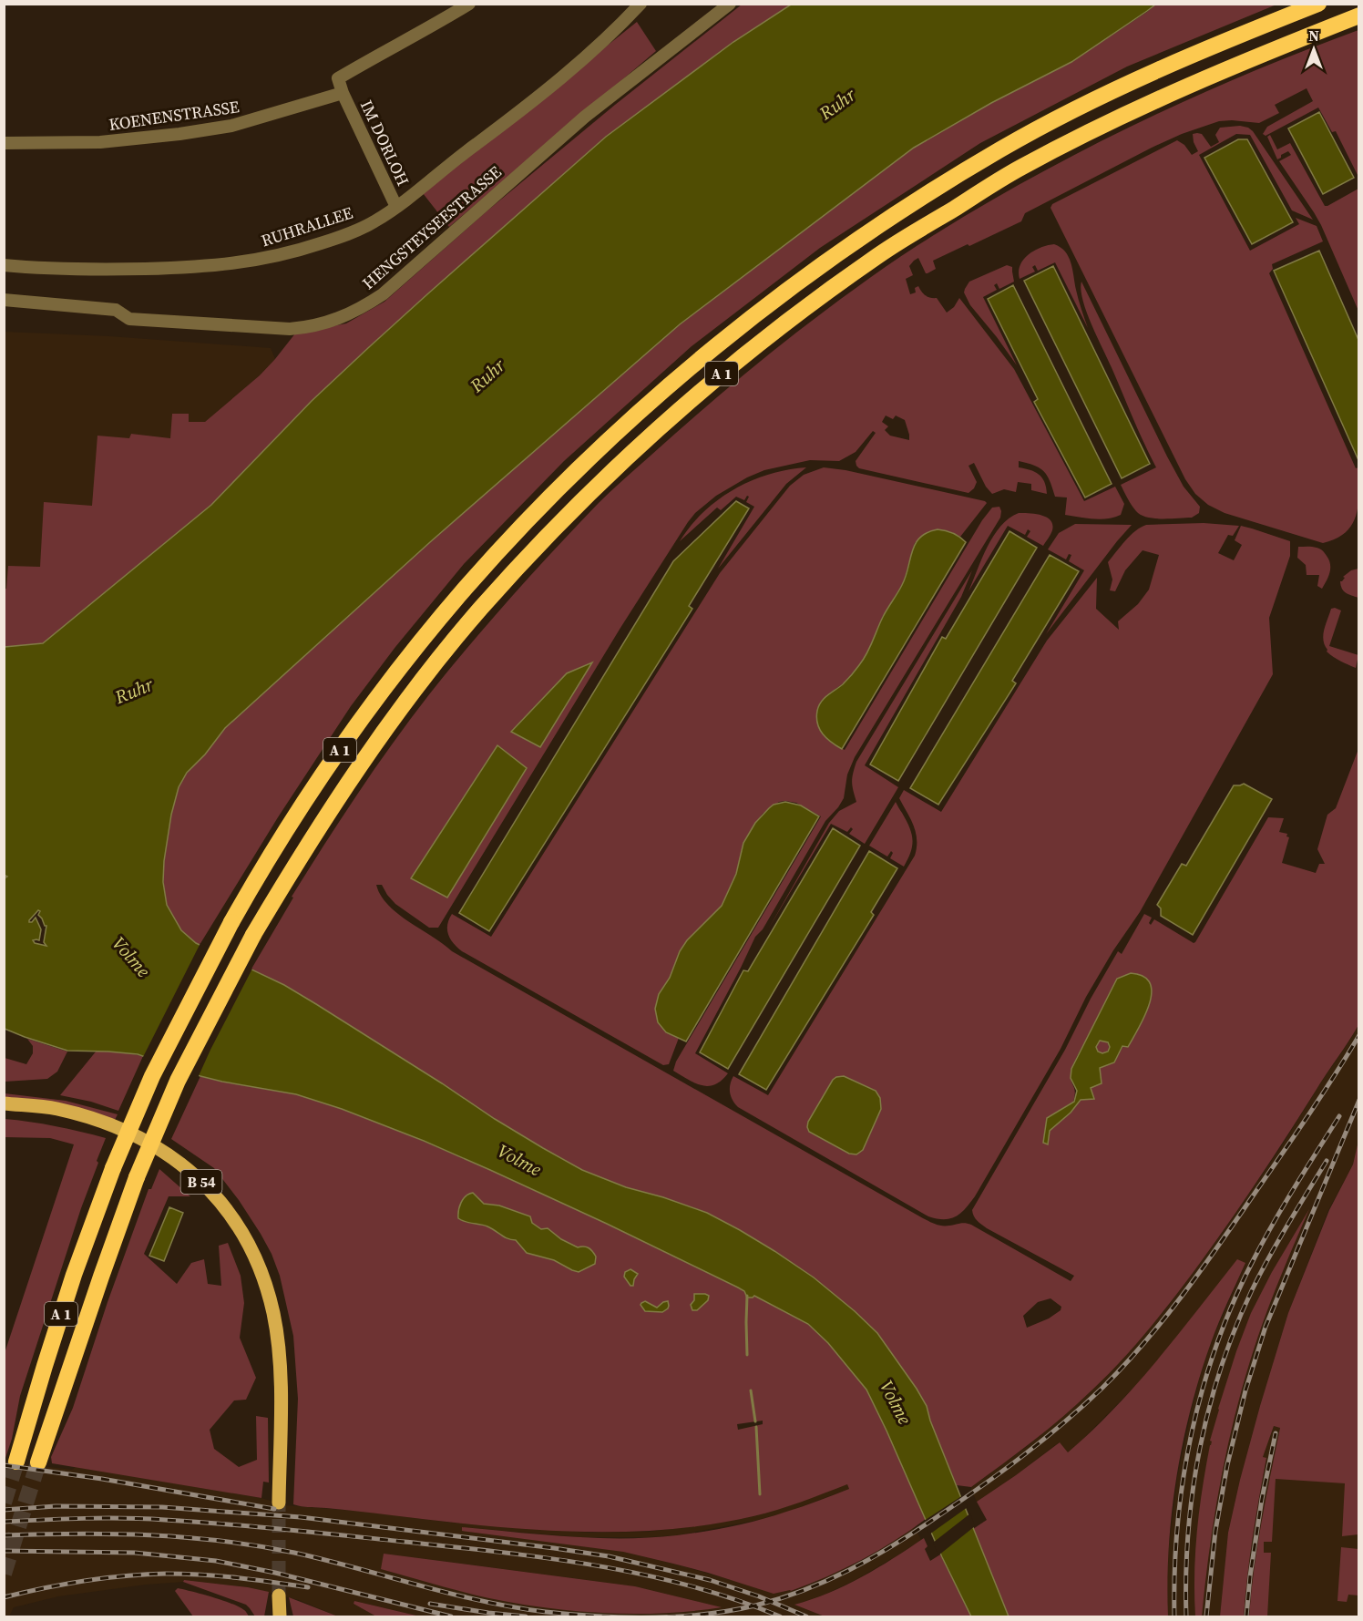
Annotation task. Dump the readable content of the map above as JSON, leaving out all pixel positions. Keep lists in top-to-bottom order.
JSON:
{
  "streets": {
    "highway": ["A 1"],
    "main road": ["B 54"],
    "street": [
      "KOENENSTRASSE",
      "IM DORLOH",
      "RUHRALLEE",
      "HENGSTEYSEESTRASSE"
    ]
  },
  "crossings": [
    ["KOENENSTRASSE", "IM DORLOH"],
    ["IM DORLOH", "RUHRALLEE"]
  ],
  "water": ["Ruhr", "Volme"],
  "north": "top"
}
